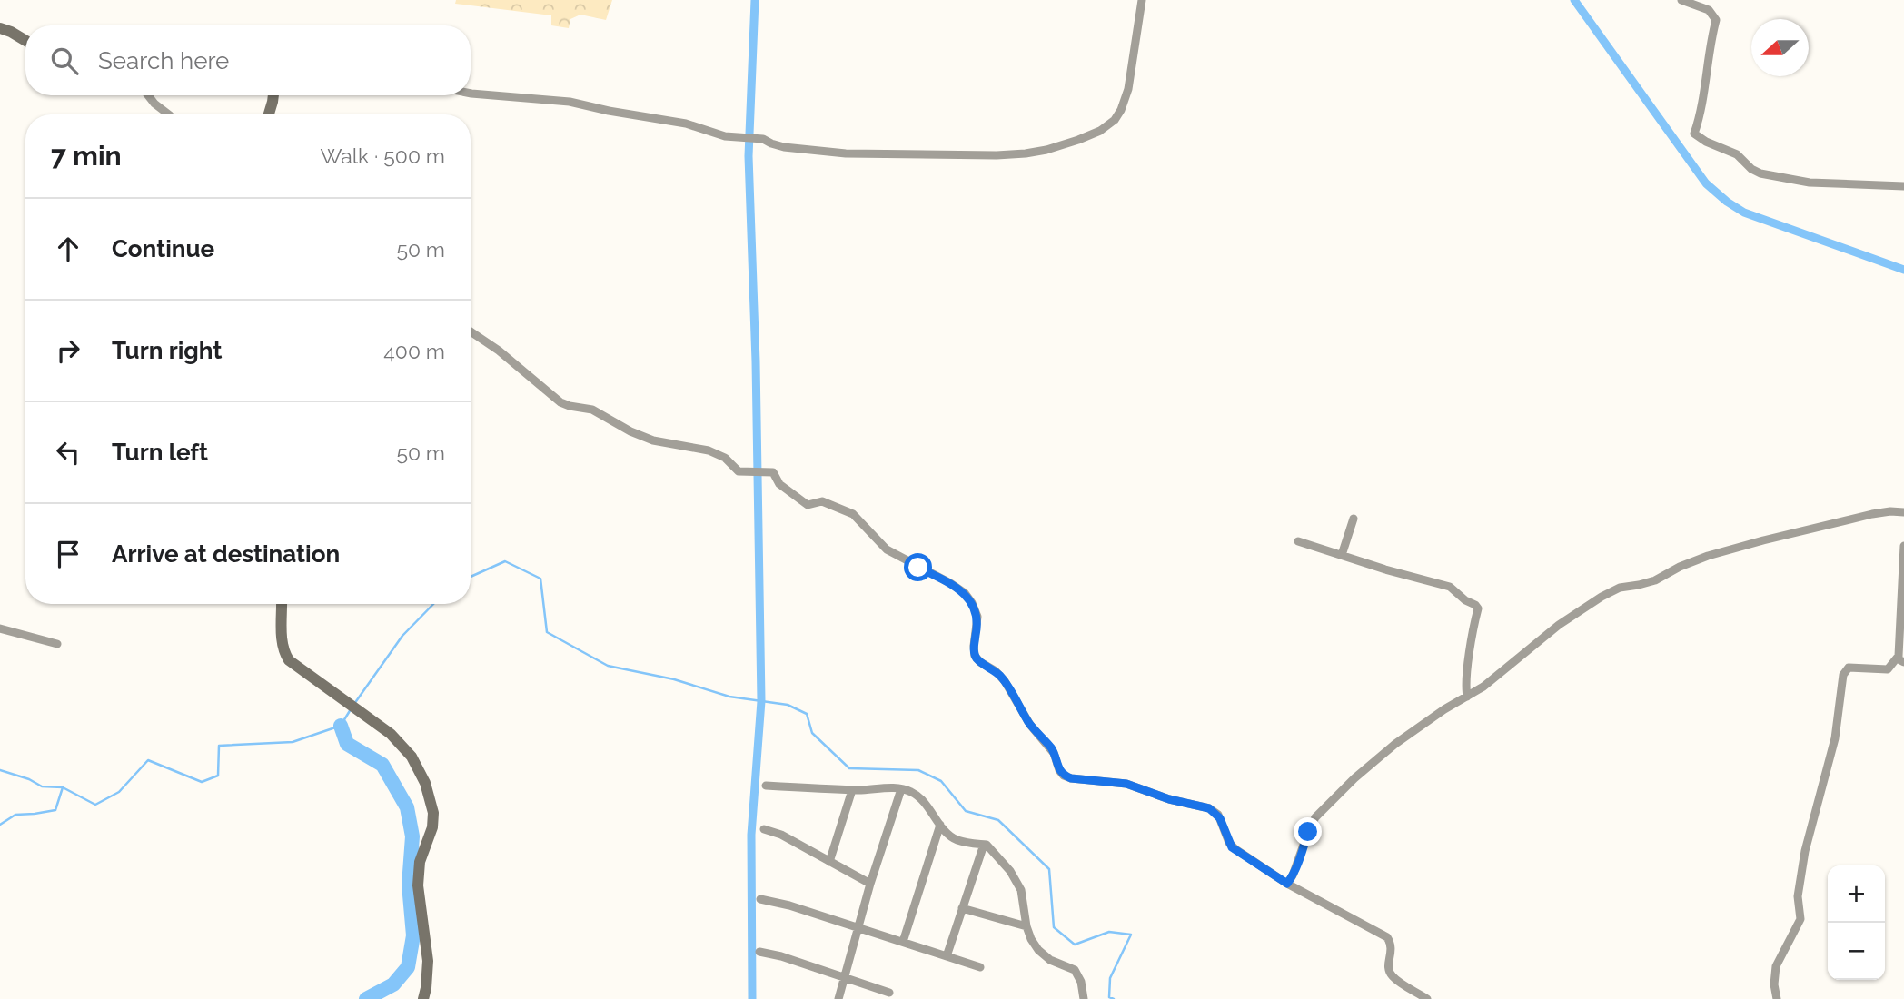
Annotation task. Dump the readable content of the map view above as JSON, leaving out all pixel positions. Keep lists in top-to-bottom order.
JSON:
{
  "north": "left",
  "page": {
    "search": "Search here",
    "heading": ["7 min", "Walk · 500 m"],
    "list": [
      ["Continue", "50 m"],
      ["Turn right", "400 m"],
      ["Turn left", "50 m"],
      "Arrive at destination"
    ],
    "map_buttons": ["+", "−"]
  }
}
